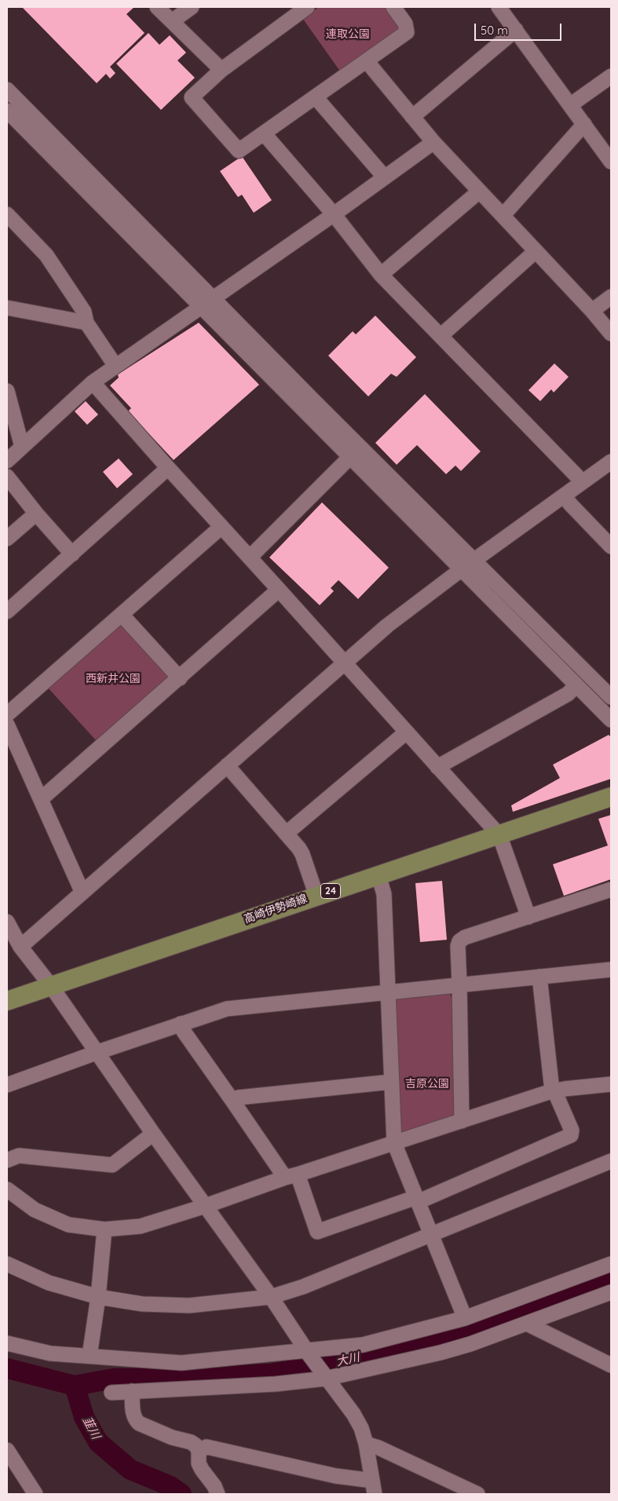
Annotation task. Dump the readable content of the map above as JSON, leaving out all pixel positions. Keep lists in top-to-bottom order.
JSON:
{
  "streets": {
    "main road": ["24", "高崎伊勢崎線"]
  },
  "water": ["大川", "韮川"],
  "parks": ["連取公園", "西新井公園", "吉原公園"],
  "scale_bar": "50 m"
}
